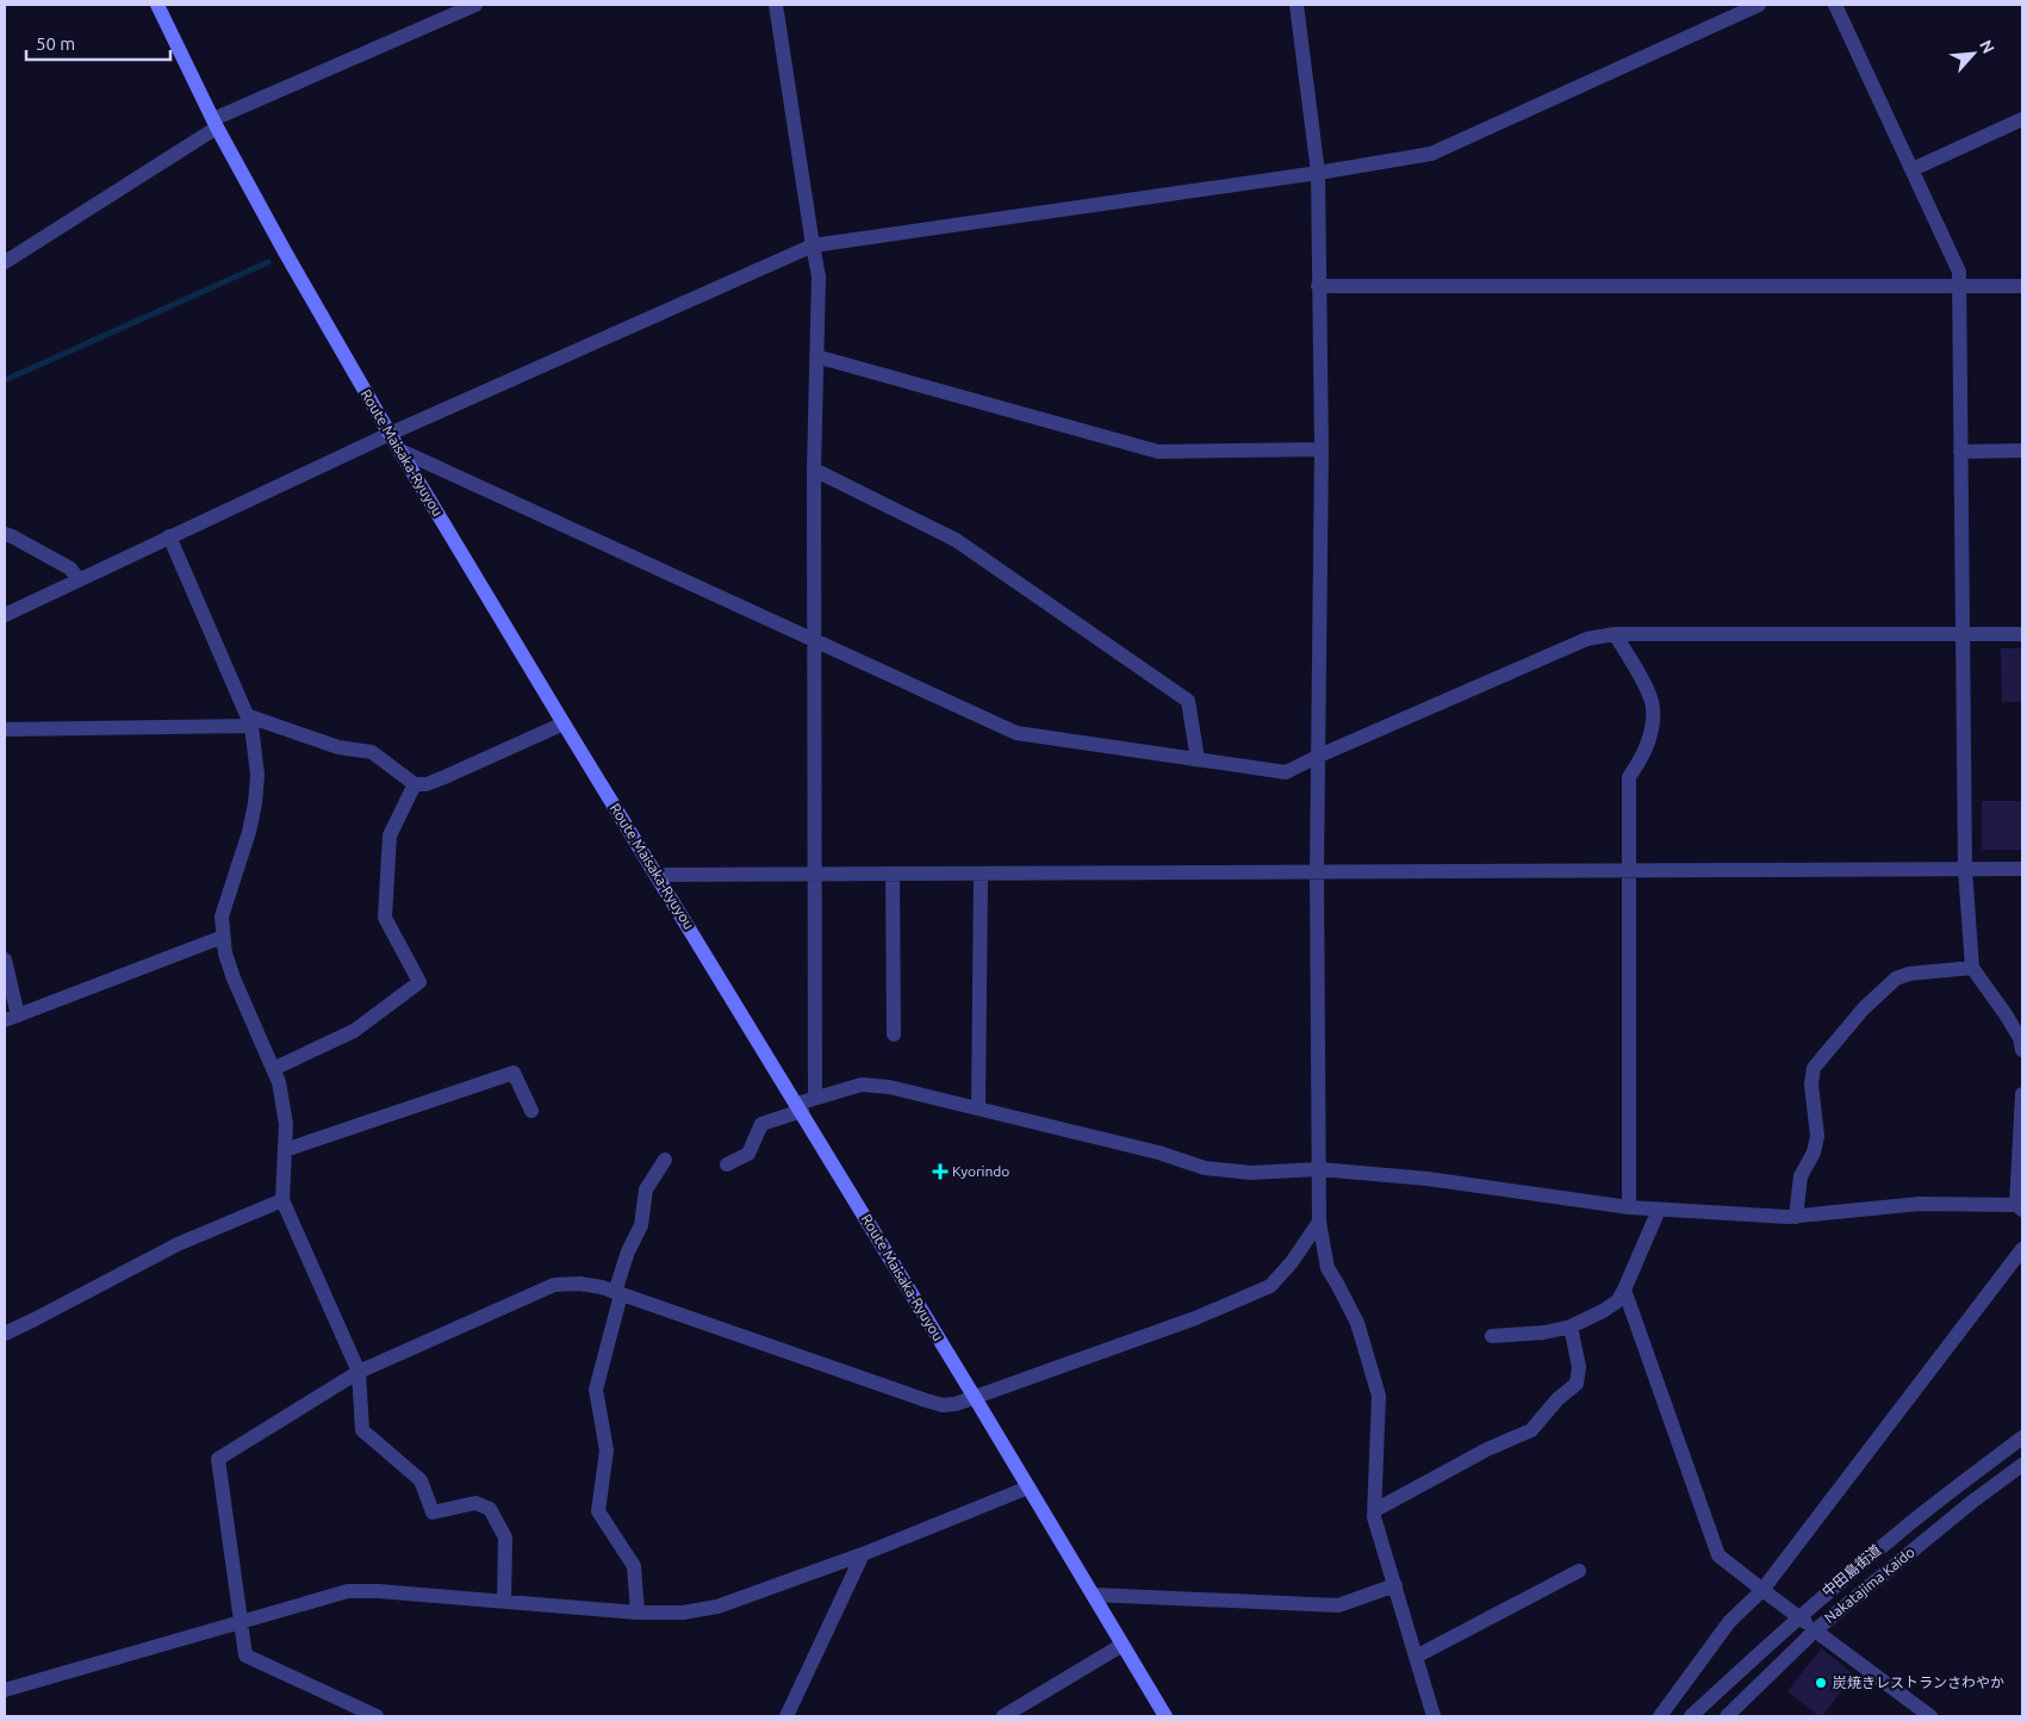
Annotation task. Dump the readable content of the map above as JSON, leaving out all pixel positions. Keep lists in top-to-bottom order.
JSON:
{
  "streets": {
    "main road": ["Route Maisaka-Ryuyou"],
    "street": ["中田島街道", "Nakatajima Kaido"]
  },
  "places": {
    "health": ["Kyorindo"],
    "other": ["炭焼きレストランさわやか"]
  },
  "scale_bar": "50 m",
  "north": "top right"
}
